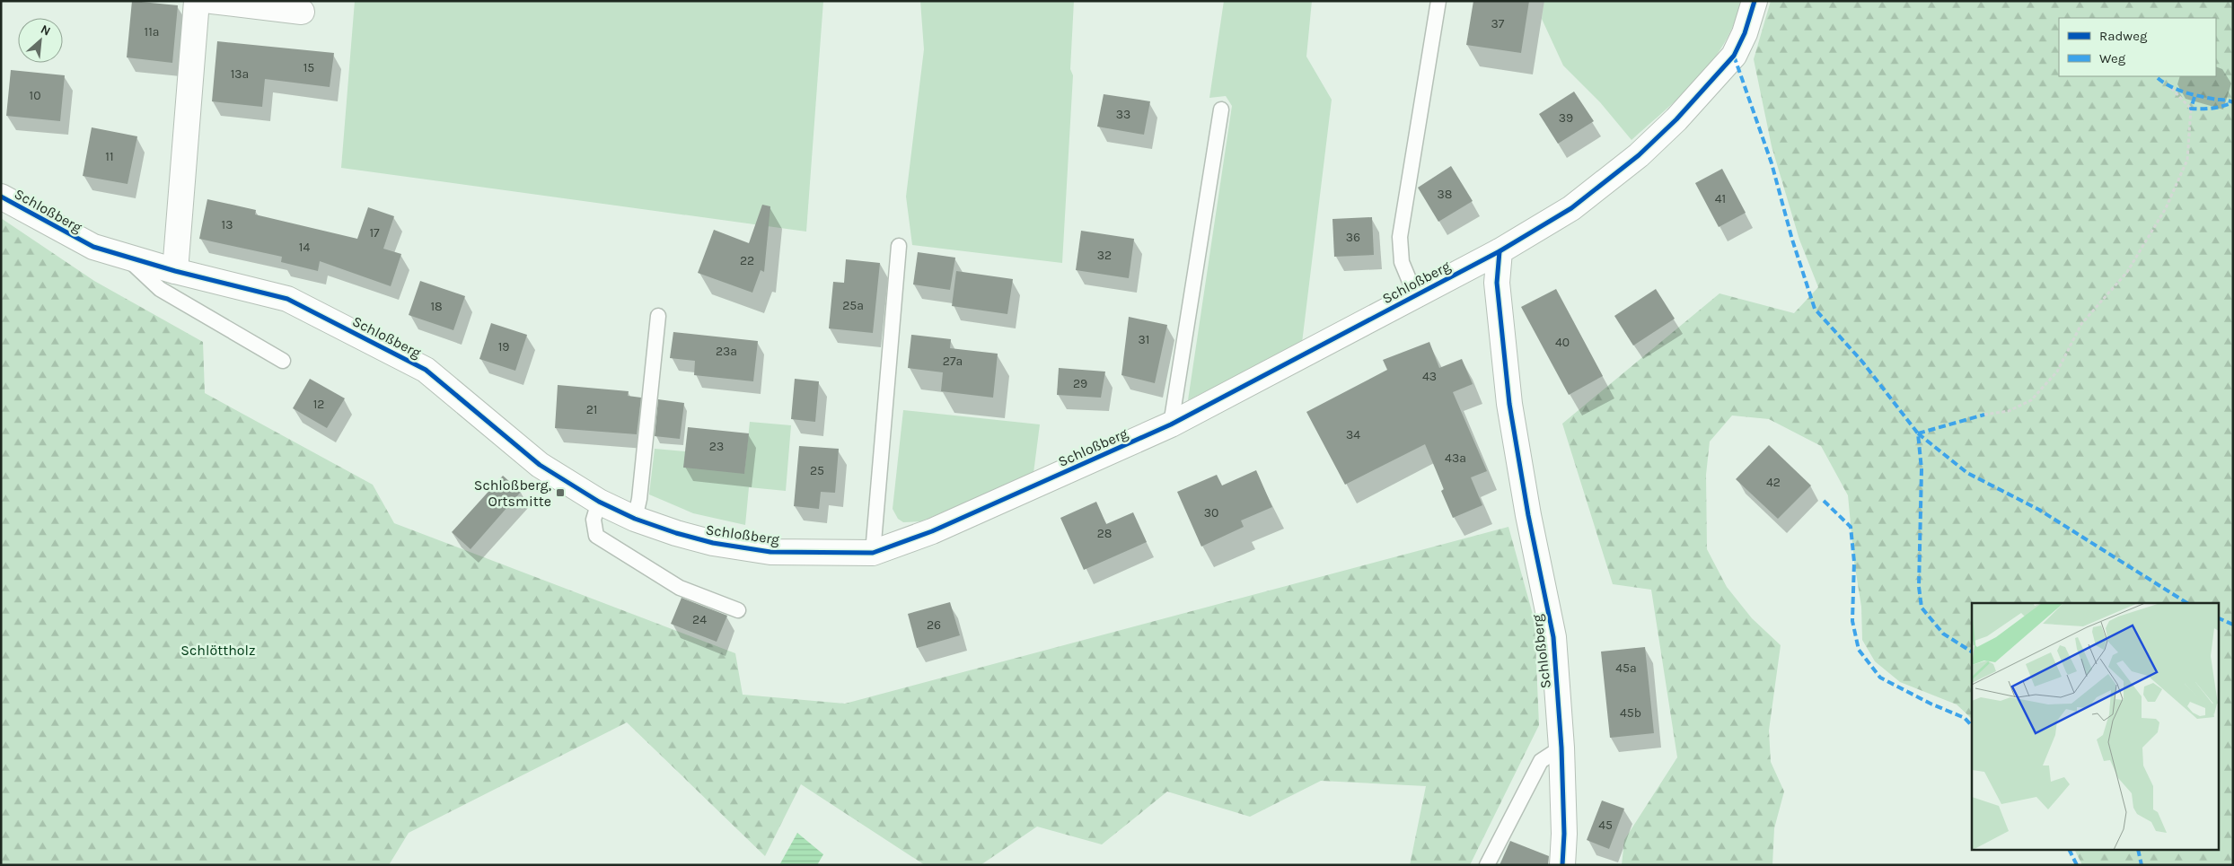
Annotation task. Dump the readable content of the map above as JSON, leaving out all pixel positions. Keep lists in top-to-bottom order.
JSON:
{
  "streets": {
    "street": ["Schloßberg"]
  },
  "parks": ["Schlöttholz"],
  "places": {
    "transit": ["Schloßberg, Ortsmitte"]
  },
  "house_numbers": [
    "37",
    "11a",
    "15",
    "13a",
    "10",
    "33",
    "39",
    "11",
    "38",
    "41",
    "13",
    "17",
    "36",
    "14",
    "32",
    "22",
    "25a",
    "18",
    "31",
    "40",
    "19",
    "23a",
    "27a",
    "43",
    "29",
    "12",
    "21",
    "34",
    "23",
    "43a",
    "25",
    "42",
    "30",
    "28",
    "24",
    "26",
    "45a",
    "45b",
    "45"
  ],
  "legend": ["Radweg", "Weg"],
  "north": "top right"
}
